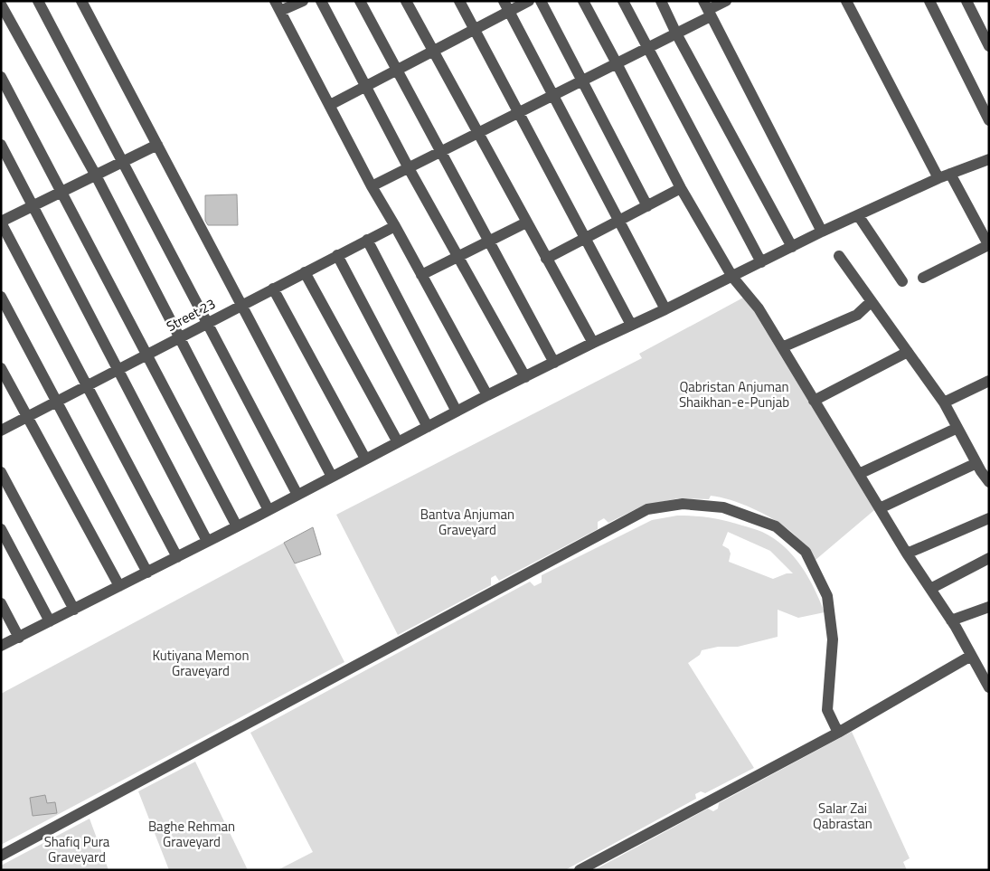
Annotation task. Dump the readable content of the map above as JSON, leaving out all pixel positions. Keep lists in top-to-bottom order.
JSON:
{
  "streets": {
    "street": ["Street 23"]
  },
  "parks": [
    "Qabristan Anjuman Shaikhan-e-Punjab",
    "Bantva Anjuman Graveyard",
    "Kutiyana Memon Graveyard",
    "Salar Zai Qabrastan",
    "Baghe Rehman Graveyard",
    "Shafiq Pura Graveyard"
  ]
}
